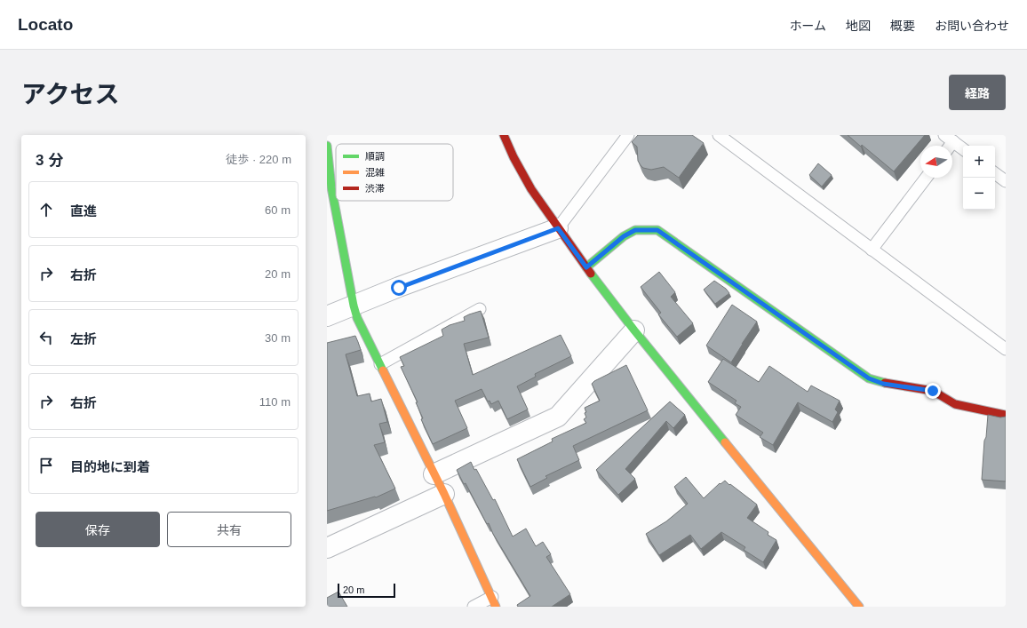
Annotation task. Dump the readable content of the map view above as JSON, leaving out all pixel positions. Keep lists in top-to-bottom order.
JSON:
{
  "legend": ["順調", "混雑", "渋滞"],
  "scale_bar": "20 m",
  "north": "left",
  "page": {
    "header": "Locato",
    "nav": [
      "ホーム",
      "地図",
      "概要",
      "お問い合わせ"
    ],
    "title": "アクセス",
    "buttons": [
      "経路",
      ["保存", "共有"]
    ],
    "heading": ["3 分", "徒歩 · 220 m"],
    "map_buttons": ["+", "−"],
    "list": [
      ["直進", "60 m"],
      ["右折", "20 m"],
      ["左折", "30 m"],
      ["右折", "110 m"],
      "目的地に到着"
    ],
    "scale": "20 m"
  }
}
